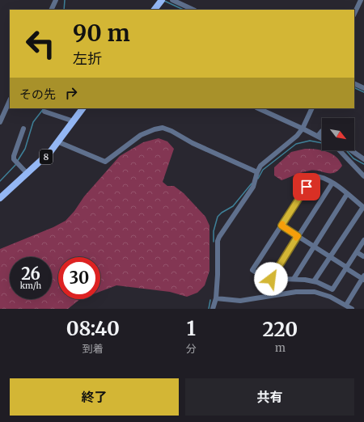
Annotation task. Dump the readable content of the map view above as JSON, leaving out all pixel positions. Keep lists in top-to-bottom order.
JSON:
{
  "streets": {
    "main road": ["8"]
  },
  "north": "bottom right",
  "page": {
    "turn": ["90 m", "左折"],
    "then": "その先",
    "speed": "26 km/h",
    "limit": "30",
    "eta": [
      "08:40",
      "到着",
      "1",
      "分",
      "220",
      "m"
    ],
    "buttons": ["終了", "共有"]
  }
}
